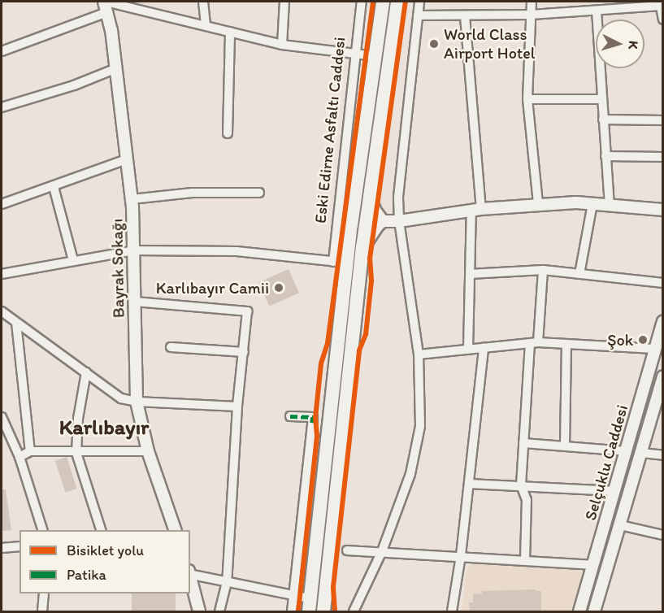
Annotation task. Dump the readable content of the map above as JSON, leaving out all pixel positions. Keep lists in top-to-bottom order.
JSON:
{
  "streets": {
    "highway": ["Eski Edirne Asfaltı Caddesi"],
    "main road": ["Bayrak Sokağı", "Selçuklu Caddesi"]
  },
  "districts": ["Karlıbayır"],
  "places": ["World Class Airport Hotel", "Karlıbayır Camii", "Şok"],
  "legend": ["Bisiklet yolu", "Patika"],
  "north": "right"
}
